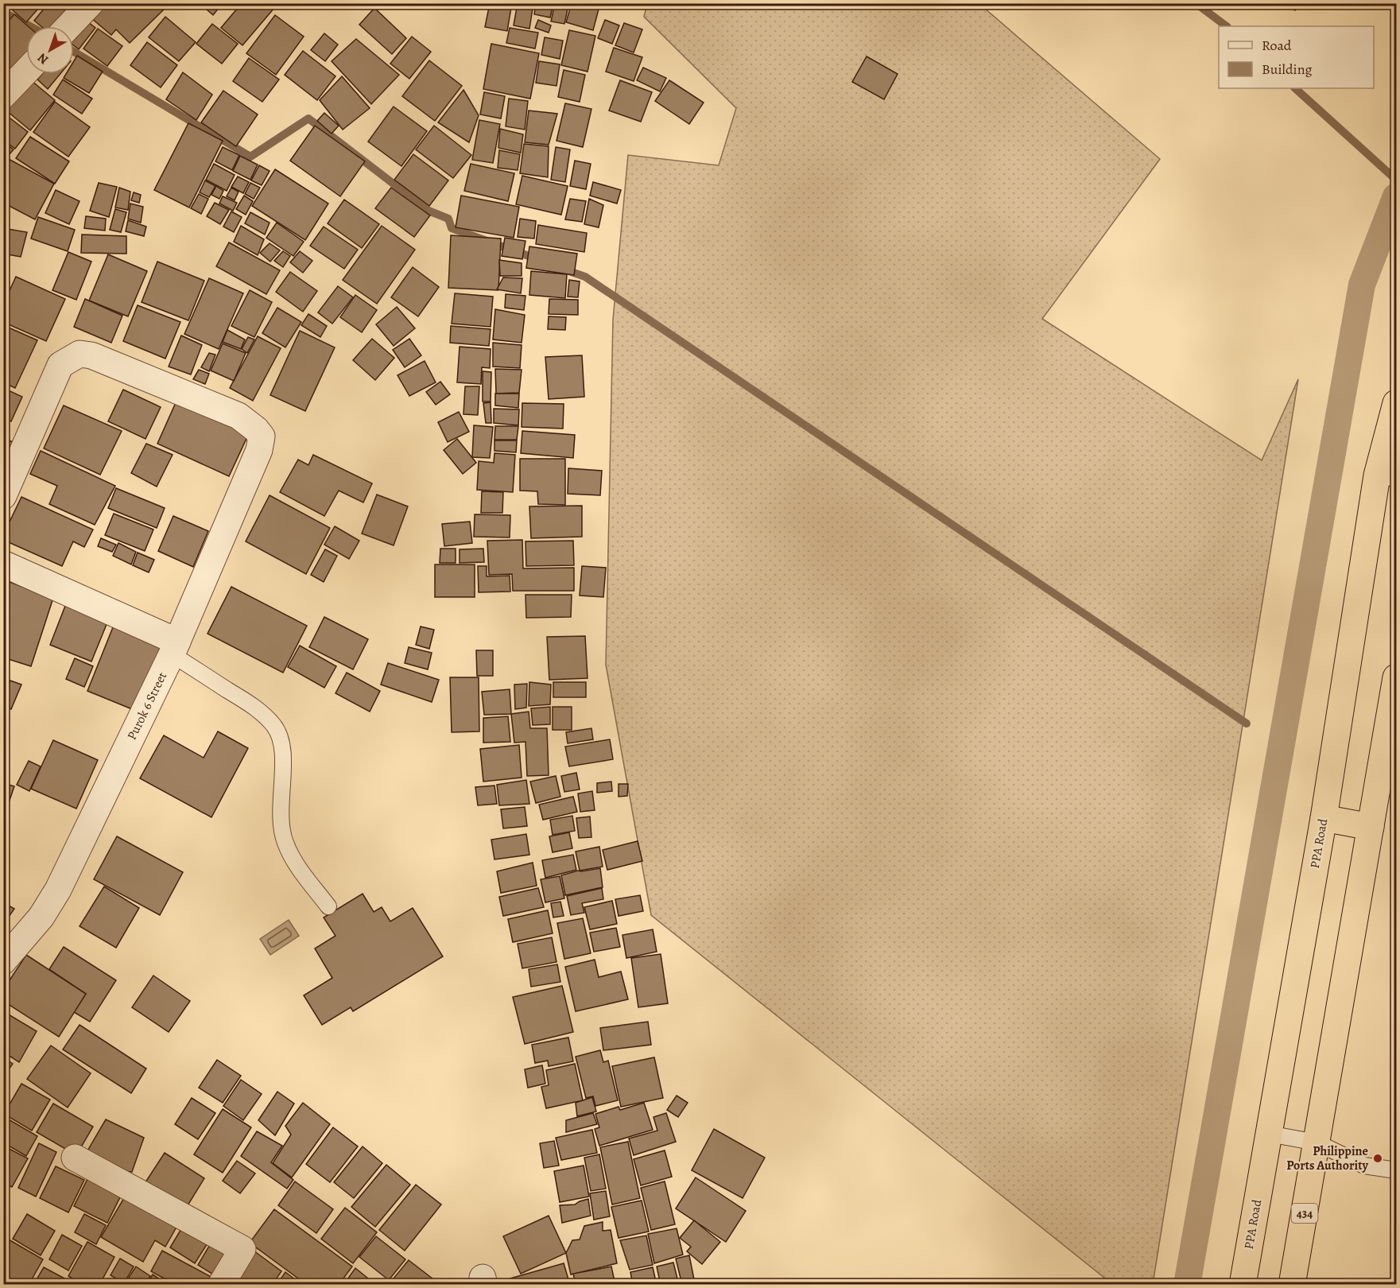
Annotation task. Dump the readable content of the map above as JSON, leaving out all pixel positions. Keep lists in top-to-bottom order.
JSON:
{
  "streets": {
    "highway": ["PPA Road", "434"],
    "street": ["Purok 6 Street"]
  },
  "places": ["Philippine Ports Authority"],
  "legend": ["Road", "Building"],
  "north": "bottom left"
}
